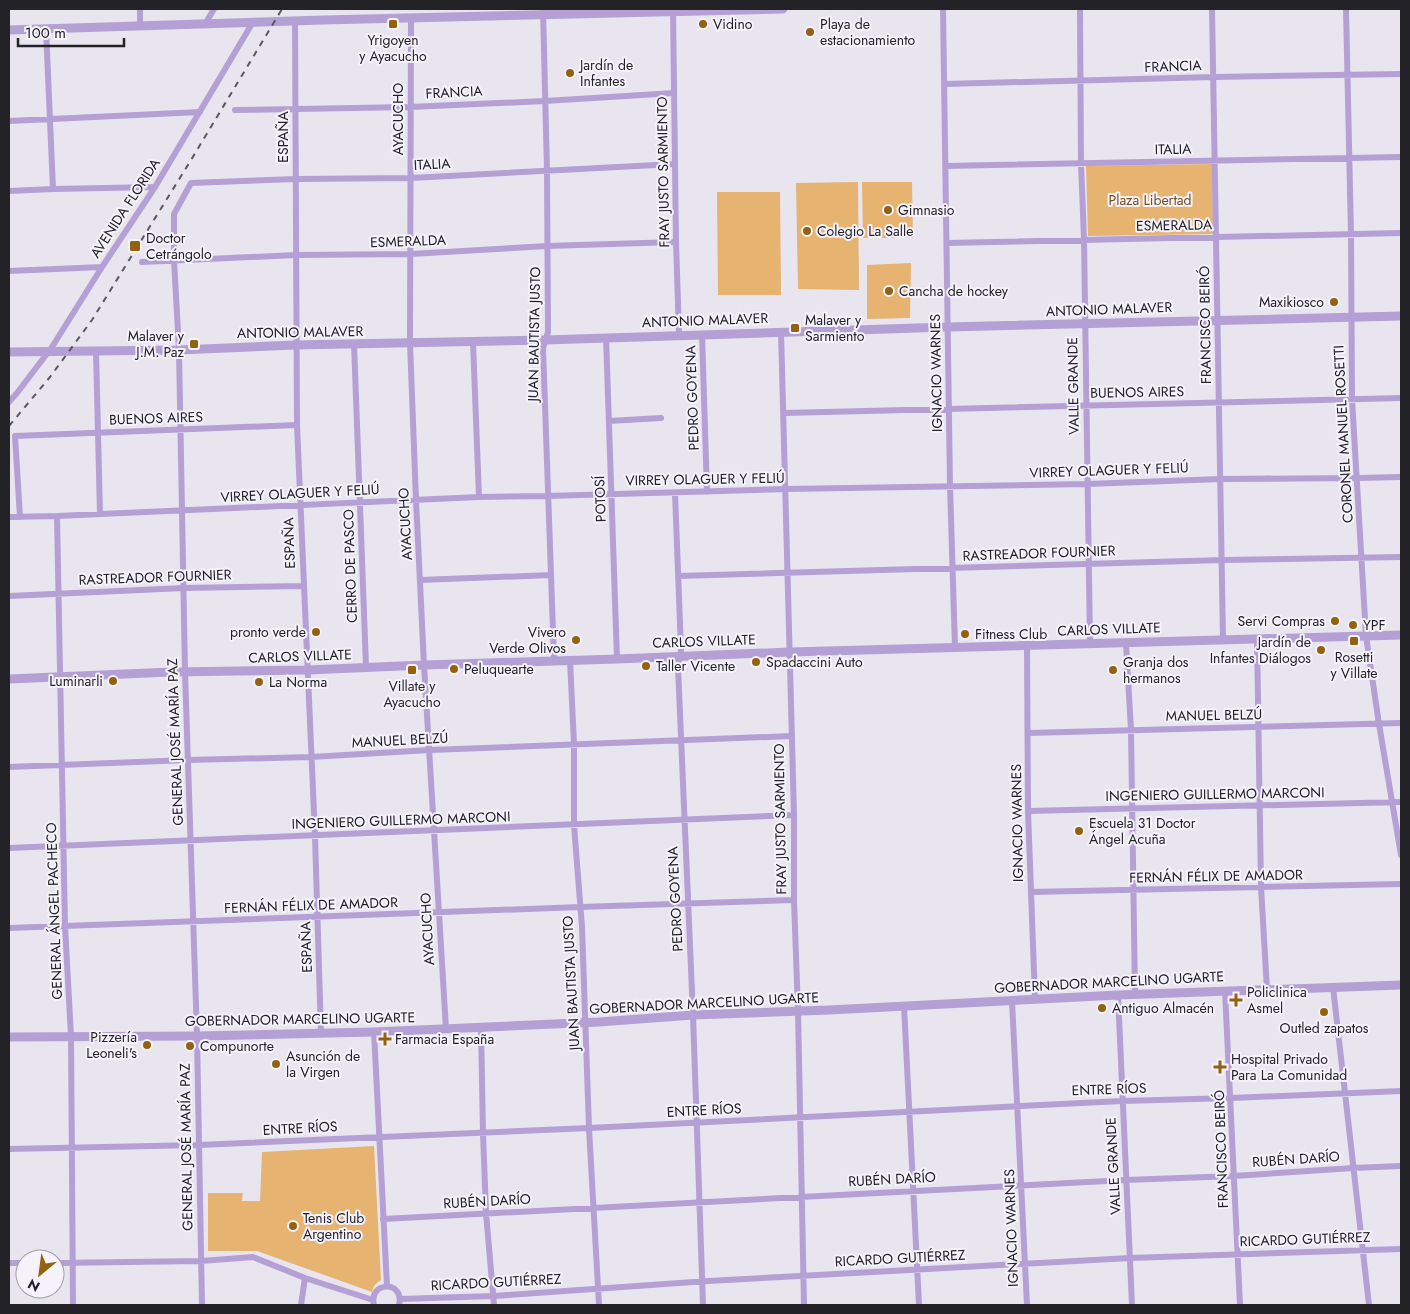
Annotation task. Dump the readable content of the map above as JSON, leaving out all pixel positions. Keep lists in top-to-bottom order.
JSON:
{
  "streets": {
    "street": [
      "FRANCIA",
      "AYACUCHO",
      "ESPAÑA",
      "ITALIA",
      "FRAY JUSTO SARMIENTO",
      "AVENIDA FLORIDA",
      "ESMERALDA",
      "ANTONIO MALAVER",
      "FRANCISCO BEIRÓ",
      "JUAN BAUTISTA JUSTO",
      "IGNACIO WARNES",
      "VALLE GRANDE",
      "BUENOS AIRES",
      "PEDRO GOYENA",
      "CORONEL MANUEL ROSETTI",
      "VIRREY OLAGUER Y FELIÚ",
      "POTOSÍ",
      "RASTREADOR FOURNIER",
      "CERRO DE PASCO",
      "CARLOS VILLATE",
      "MANUEL BELZÚ",
      "GENERAL JOSÉ MARÍA PAZ",
      "INGENIERO GUILLERMO MARCONI",
      "FERNÁN FÉLIX DE AMADOR",
      "GENERAL ÁNGEL PACHECO",
      "GOBERNADOR MARCELINO UGARTE",
      "ENTRE RÍOS",
      "RUBÉN DARÍO",
      "RICARDO GUTIÉRREZ"
    ]
  },
  "crossings": [
    ["FRANCIA", "AYACUCHO"],
    ["FRANCIA", "ESPAÑA"],
    ["FRANCIA", "FRAY JUSTO SARMIENTO"],
    ["FRANCIA", "FRANCISCO BEIRÓ"],
    ["FRANCIA", "JUAN BAUTISTA JUSTO"],
    ["FRANCIA", "IGNACIO WARNES"],
    ["FRANCIA", "VALLE GRANDE"],
    ["FRANCIA", "CORONEL MANUEL ROSETTI"],
    ["AYACUCHO", "ITALIA"],
    ["AYACUCHO", "ESMERALDA"],
    ["AYACUCHO", "ANTONIO MALAVER"],
    ["AYACUCHO", "VIRREY OLAGUER Y FELIÚ"],
    ["AYACUCHO", "CARLOS VILLATE"],
    ["AYACUCHO", "MANUEL BELZÚ"],
    ["AYACUCHO", "INGENIERO GUILLERMO MARCONI"],
    ["AYACUCHO", "FERNÁN FÉLIX DE AMADOR"],
    ["AYACUCHO", "GOBERNADOR MARCELINO UGARTE"],
    ["ESPAÑA", "ITALIA"],
    ["ESPAÑA", "ESMERALDA"],
    ["ESPAÑA", "ANTONIO MALAVER"],
    ["ESPAÑA", "BUENOS AIRES"],
    ["ESPAÑA", "VIRREY OLAGUER Y FELIÚ"],
    ["ESPAÑA", "RASTREADOR FOURNIER"],
    ["ESPAÑA", "CARLOS VILLATE"],
    ["ESPAÑA", "MANUEL BELZÚ"],
    ["ESPAÑA", "INGENIERO GUILLERMO MARCONI"],
    ["ESPAÑA", "FERNÁN FÉLIX DE AMADOR"],
    ["ESPAÑA", "GOBERNADOR MARCELINO UGARTE"],
    ["ITALIA", "FRAY JUSTO SARMIENTO"],
    ["ITALIA", "FRANCISCO BEIRÓ"],
    ["ITALIA", "JUAN BAUTISTA JUSTO"],
    ["ITALIA", "IGNACIO WARNES"],
    ["ITALIA", "VALLE GRANDE"],
    ["ITALIA", "CORONEL MANUEL ROSETTI"],
    ["ITALIA", "GENERAL JOSÉ MARÍA PAZ"],
    ["FRAY JUSTO SARMIENTO", "ESMERALDA"],
    ["FRAY JUSTO SARMIENTO", "ANTONIO MALAVER"],
    ["FRAY JUSTO SARMIENTO", "BUENOS AIRES"],
    ["FRAY JUSTO SARMIENTO", "VIRREY OLAGUER Y FELIÚ"],
    ["FRAY JUSTO SARMIENTO", "RASTREADOR FOURNIER"],
    ["FRAY JUSTO SARMIENTO", "CARLOS VILLATE"],
    ["FRAY JUSTO SARMIENTO", "MANUEL BELZÚ"],
    ["FRAY JUSTO SARMIENTO", "INGENIERO GUILLERMO MARCONI"],
    ["FRAY JUSTO SARMIENTO", "FERNÁN FÉLIX DE AMADOR"],
    ["FRAY JUSTO SARMIENTO", "GOBERNADOR MARCELINO UGARTE"],
    ["FRAY JUSTO SARMIENTO", "ENTRE RÍOS"],
    ["FRAY JUSTO SARMIENTO", "RUBÉN DARÍO"],
    ["FRAY JUSTO SARMIENTO", "RICARDO GUTIÉRREZ"],
    ["AVENIDA FLORIDA", "ANTONIO MALAVER"],
    ["ESMERALDA", "FRANCISCO BEIRÓ"],
    ["ESMERALDA", "JUAN BAUTISTA JUSTO"],
    ["ESMERALDA", "IGNACIO WARNES"],
    ["ESMERALDA", "VALLE GRANDE"],
    ["ESMERALDA", "CORONEL MANUEL ROSETTI"],
    ["ESMERALDA", "GENERAL JOSÉ MARÍA PAZ"],
    ["ANTONIO MALAVER", "FRANCISCO BEIRÓ"],
    ["ANTONIO MALAVER", "JUAN BAUTISTA JUSTO"],
    ["ANTONIO MALAVER", "IGNACIO WARNES"],
    ["ANTONIO MALAVER", "VALLE GRANDE"],
    ["ANTONIO MALAVER", "PEDRO GOYENA"],
    ["ANTONIO MALAVER", "CORONEL MANUEL ROSETTI"],
    ["ANTONIO MALAVER", "POTOSÍ"],
    ["ANTONIO MALAVER", "CERRO DE PASCO"],
    ["ANTONIO MALAVER", "GENERAL JOSÉ MARÍA PAZ"],
    ["FRANCISCO BEIRÓ", "BUENOS AIRES"],
    ["FRANCISCO BEIRÓ", "VIRREY OLAGUER Y FELIÚ"],
    ["FRANCISCO BEIRÓ", "RASTREADOR FOURNIER"],
    ["FRANCISCO BEIRÓ", "CARLOS VILLATE"],
    ["FRANCISCO BEIRÓ", "GOBERNADOR MARCELINO UGARTE"],
    ["FRANCISCO BEIRÓ", "ENTRE RÍOS"],
    ["FRANCISCO BEIRÓ", "RUBÉN DARÍO"],
    ["FRANCISCO BEIRÓ", "RICARDO GUTIÉRREZ"],
    ["JUAN BAUTISTA JUSTO", "VIRREY OLAGUER Y FELIÚ"],
    ["JUAN BAUTISTA JUSTO", "CARLOS VILLATE"],
    ["JUAN BAUTISTA JUSTO", "MANUEL BELZÚ"],
    ["JUAN BAUTISTA JUSTO", "INGENIERO GUILLERMO MARCONI"],
    ["JUAN BAUTISTA JUSTO", "FERNÁN FÉLIX DE AMADOR"],
    ["JUAN BAUTISTA JUSTO", "GOBERNADOR MARCELINO UGARTE"],
    ["JUAN BAUTISTA JUSTO", "ENTRE RÍOS"],
    ["JUAN BAUTISTA JUSTO", "RUBÉN DARÍO"],
    ["JUAN BAUTISTA JUSTO", "RICARDO GUTIÉRREZ"],
    ["IGNACIO WARNES", "BUENOS AIRES"],
    ["IGNACIO WARNES", "VIRREY OLAGUER Y FELIÚ"],
    ["IGNACIO WARNES", "RASTREADOR FOURNIER"],
    ["IGNACIO WARNES", "CARLOS VILLATE"],
    ["IGNACIO WARNES", "MANUEL BELZÚ"],
    ["IGNACIO WARNES", "INGENIERO GUILLERMO MARCONI"],
    ["IGNACIO WARNES", "FERNÁN FÉLIX DE AMADOR"],
    ["IGNACIO WARNES", "GOBERNADOR MARCELINO UGARTE"],
    ["IGNACIO WARNES", "ENTRE RÍOS"],
    ["IGNACIO WARNES", "RUBÉN DARÍO"],
    ["IGNACIO WARNES", "RICARDO GUTIÉRREZ"],
    ["VALLE GRANDE", "BUENOS AIRES"],
    ["VALLE GRANDE", "VIRREY OLAGUER Y FELIÚ"],
    ["VALLE GRANDE", "RASTREADOR FOURNIER"],
    ["VALLE GRANDE", "CARLOS VILLATE"],
    ["VALLE GRANDE", "GOBERNADOR MARCELINO UGARTE"],
    ["VALLE GRANDE", "ENTRE RÍOS"],
    ["VALLE GRANDE", "RUBÉN DARÍO"],
    ["VALLE GRANDE", "RICARDO GUTIÉRREZ"],
    ["BUENOS AIRES", "CORONEL MANUEL ROSETTI"],
    ["BUENOS AIRES", "VIRREY OLAGUER Y FELIÚ"],
    ["BUENOS AIRES", "GENERAL JOSÉ MARÍA PAZ"],
    ["PEDRO GOYENA", "VIRREY OLAGUER Y FELIÚ"],
    ["PEDRO GOYENA", "RASTREADOR FOURNIER"],
    ["PEDRO GOYENA", "CARLOS VILLATE"],
    ["PEDRO GOYENA", "MANUEL BELZÚ"],
    ["PEDRO GOYENA", "INGENIERO GUILLERMO MARCONI"],
    ["PEDRO GOYENA", "FERNÁN FÉLIX DE AMADOR"],
    ["PEDRO GOYENA", "GOBERNADOR MARCELINO UGARTE"],
    ["PEDRO GOYENA", "ENTRE RÍOS"],
    ["PEDRO GOYENA", "RUBÉN DARÍO"],
    ["PEDRO GOYENA", "RICARDO GUTIÉRREZ"],
    ["CORONEL MANUEL ROSETTI", "VIRREY OLAGUER Y FELIÚ"],
    ["CORONEL MANUEL ROSETTI", "RASTREADOR FOURNIER"],
    ["CORONEL MANUEL ROSETTI", "CARLOS VILLATE"],
    ["CORONEL MANUEL ROSETTI", "MANUEL BELZÚ"],
    ["CORONEL MANUEL ROSETTI", "INGENIERO GUILLERMO MARCONI"],
    ["VIRREY OLAGUER Y FELIÚ", "POTOSÍ"],
    ["VIRREY OLAGUER Y FELIÚ", "CERRO DE PASCO"],
    ["VIRREY OLAGUER Y FELIÚ", "GENERAL JOSÉ MARÍA PAZ"],
    ["VIRREY OLAGUER Y FELIÚ", "GENERAL ÁNGEL PACHECO"],
    ["POTOSÍ", "CARLOS VILLATE"],
    ["RASTREADOR FOURNIER", "GENERAL JOSÉ MARÍA PAZ"],
    ["RASTREADOR FOURNIER", "GENERAL ÁNGEL PACHECO"],
    ["CERRO DE PASCO", "CARLOS VILLATE"],
    ["CARLOS VILLATE", "GENERAL JOSÉ MARÍA PAZ"],
    ["CARLOS VILLATE", "GENERAL ÁNGEL PACHECO"],
    ["MANUEL BELZÚ", "GENERAL JOSÉ MARÍA PAZ"],
    ["MANUEL BELZÚ", "GENERAL ÁNGEL PACHECO"],
    ["GENERAL JOSÉ MARÍA PAZ", "INGENIERO GUILLERMO MARCONI"],
    ["GENERAL JOSÉ MARÍA PAZ", "FERNÁN FÉLIX DE AMADOR"],
    ["GENERAL JOSÉ MARÍA PAZ", "GOBERNADOR MARCELINO UGARTE"],
    ["GENERAL JOSÉ MARÍA PAZ", "ENTRE RÍOS"],
    ["INGENIERO GUILLERMO MARCONI", "GENERAL ÁNGEL PACHECO"],
    ["FERNÁN FÉLIX DE AMADOR", "GENERAL ÁNGEL PACHECO"],
    ["GENERAL ÁNGEL PACHECO", "GOBERNADOR MARCELINO UGARTE"],
    ["GENERAL ÁNGEL PACHECO", "ENTRE RÍOS"]
  ],
  "parks": ["Plaza Libertad"],
  "places": {
    "transit": [
      "Yrigoyen y Ayacucho",
      "Doctor Cetrángolo",
      "Malaver y Sarmiento",
      "Malaver y J.M. Paz",
      "Rosetti y Villate",
      "Villate y Ayacucho"
    ],
    "other": [
      "Vidino",
      "Playa de estacionamiento",
      "Jardín de Infantes",
      "Gimnasio",
      "Colegio La Salle",
      "Cancha de hockey",
      "Maxikiosco",
      "Servi Compras",
      "YPF",
      "pronto verde",
      "Fitness Club",
      "Vivero Verde Olivos",
      "Jardín de Infantes Diálogos",
      "Spadaccini Auto",
      "Taller Vicente",
      "Peluquearte",
      "Granja dos hermanos",
      "Luminarli",
      "La Norma",
      "Escuela 31 Doctor Ángel Acuña",
      "Antiguo Almacén",
      "Outled zapatos",
      "Pizzería Leoneli's",
      "Compunorte",
      "Asunción de la Virgen",
      "Tenis Club Argentino"
    ],
    "health": ["Policlinica Asmel", "Farmacia España", "Hospital Privado Para La Comunidad"]
  },
  "scale_bar": "100 m",
  "north": "bottom left"
}
